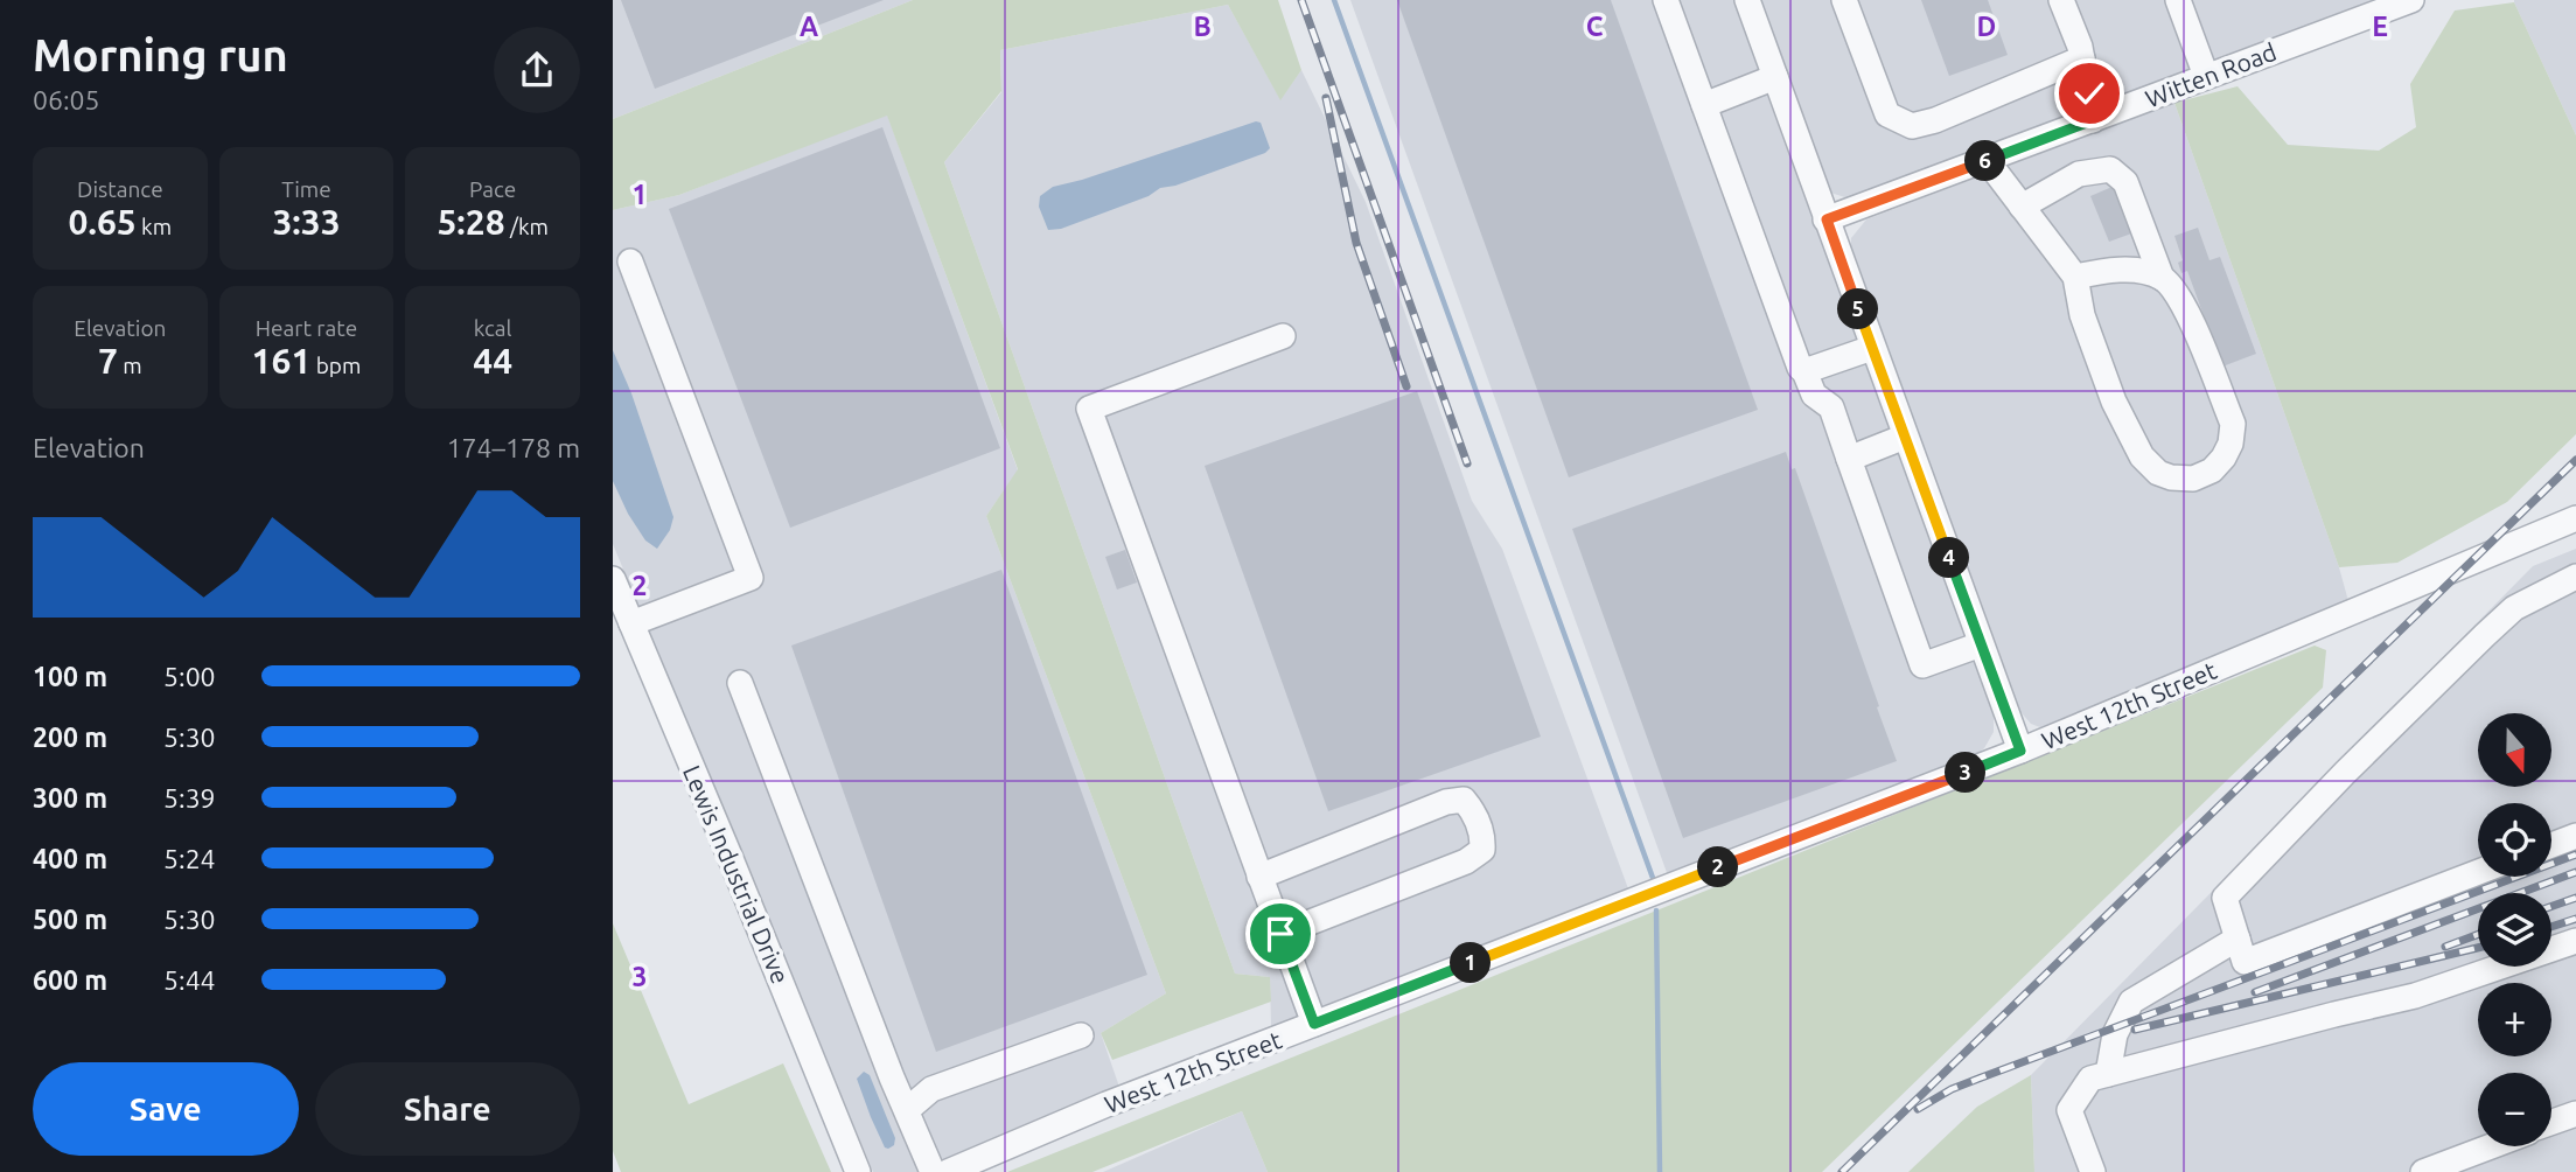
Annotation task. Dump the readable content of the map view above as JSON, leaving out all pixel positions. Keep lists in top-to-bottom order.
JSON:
{
  "streets": {
    "street": ["Witten Road", "West 12th Street", "Lewis Industrial Drive"]
  },
  "north": "bottom",
  "page": {
    "heading": ["Morning run", "06:05"],
    "stats": [
      ["Distance", "0.65 km"],
      ["Time", "3:33"],
      ["Pace", "5:28 /km"],
      ["Elevation", "7 m"],
      ["Heart rate", "161 bpm"],
      ["kcal", "44"]
    ],
    "pins": [
      "6",
      "5",
      "4",
      "3",
      "2",
      "1"
    ],
    "chart": ["Elevation", "174–178 m"],
    "list": [
      {
        "name": "100 m",
        "note": "5:00"
      },
      {
        "name": "200 m",
        "note": "5:30"
      },
      {
        "name": "300 m",
        "note": "5:39"
      },
      {
        "name": "400 m",
        "note": "5:24"
      },
      {
        "name": "500 m",
        "note": "5:30"
      },
      {
        "name": "600 m",
        "note": "5:44"
      }
    ],
    "map_buttons": ["+", "−"],
    "buttons": ["Save", "Share"]
  },
  "grid": {
    "columns": [
      "A",
      "B",
      "C",
      "D",
      "E"
    ],
    "rows": ["1", "2", "3"]
  }
}
